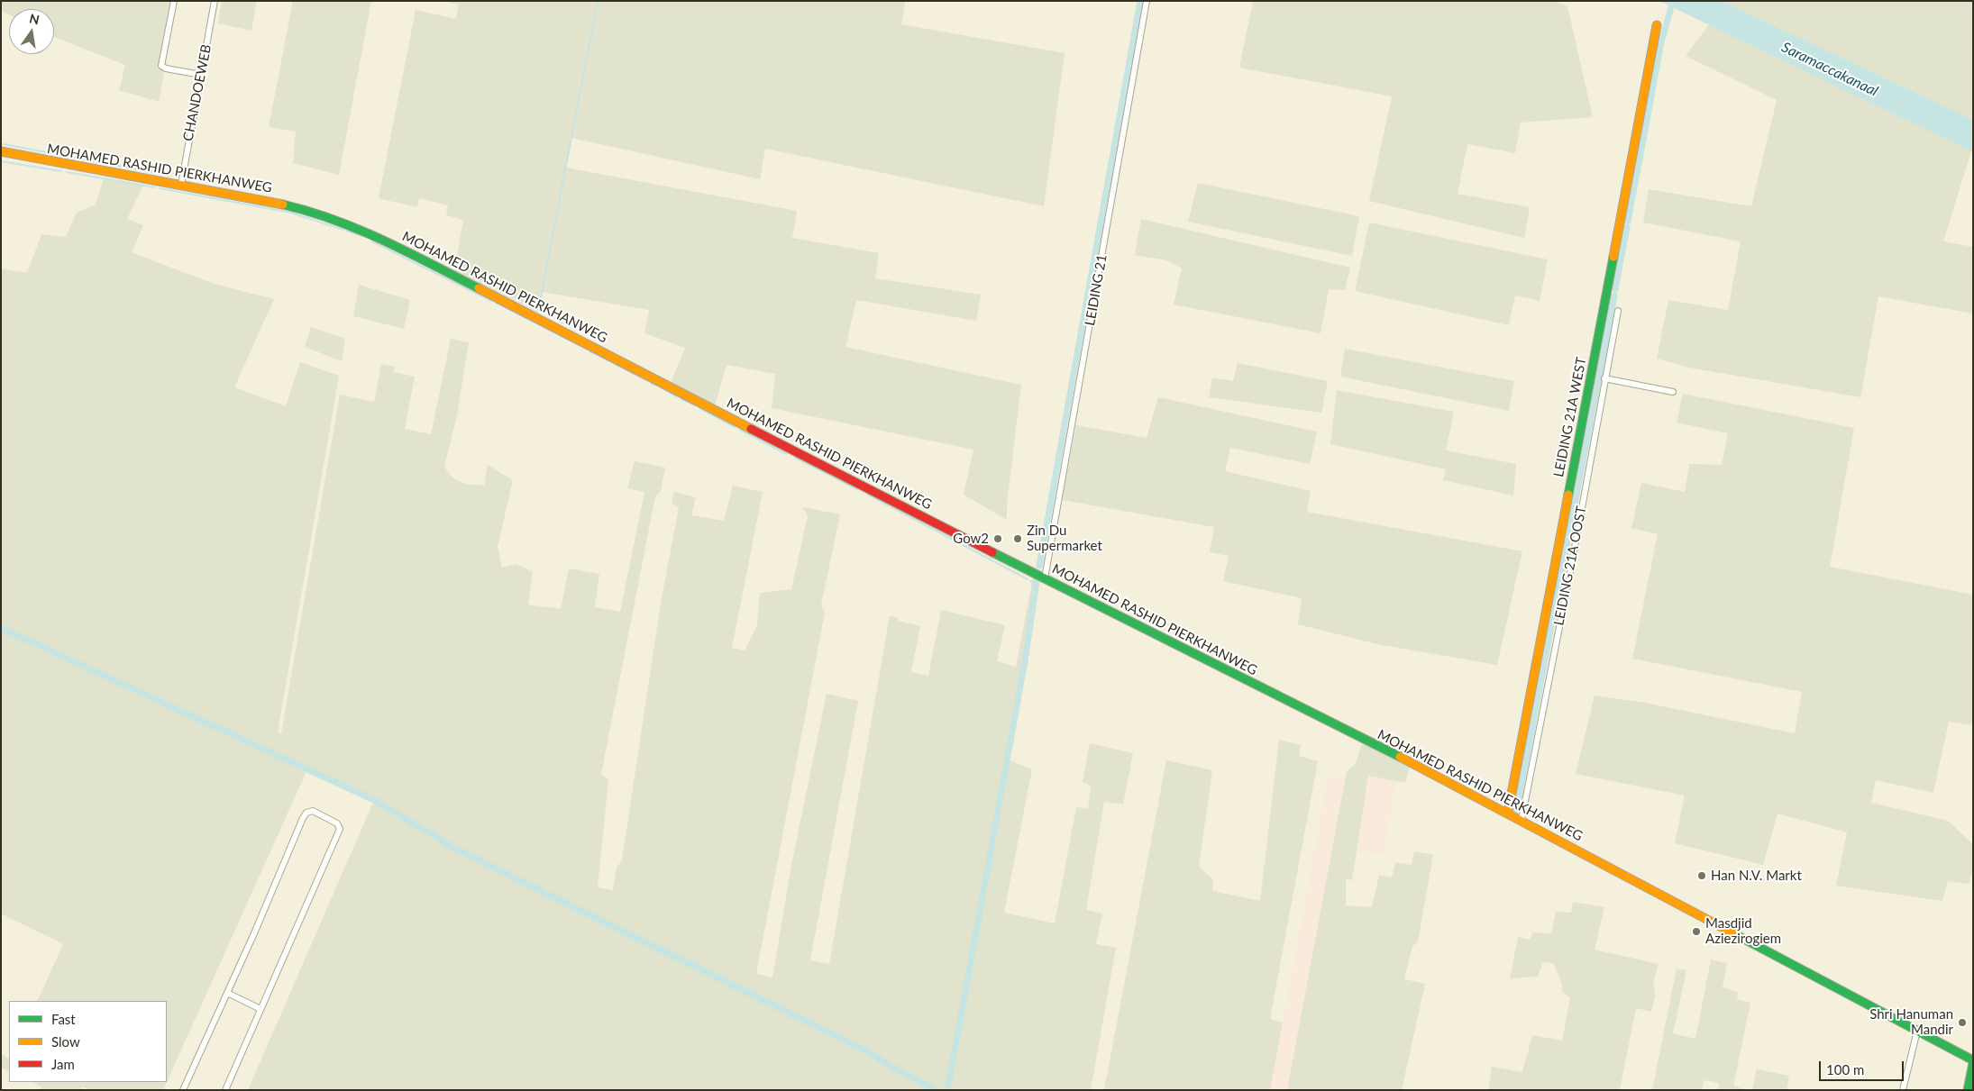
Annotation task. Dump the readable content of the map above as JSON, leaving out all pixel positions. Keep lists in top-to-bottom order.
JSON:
{
  "streets": {
    "street": [
      "CHANDOEWEB",
      "MOHAMED RASHID PIERKHANWEG",
      "LEIDING 21",
      "LEIDING 21A WEST",
      "LEIDING 21A OOST"
    ]
  },
  "crossings": [
    ["CHANDOEWEB", "MOHAMED RASHID PIERKHANWEG"],
    ["MOHAMED RASHID PIERKHANWEG", "LEIDING 21"],
    ["MOHAMED RASHID PIERKHANWEG", "LEIDING 21A WEST"],
    ["MOHAMED RASHID PIERKHANWEG", "LEIDING 21A OOST"]
  ],
  "water": ["Saramaccakanaal"],
  "places": [
    "Gow2",
    "Zin Du Supermarket",
    "Han N.V. Markt",
    "Masdjid Aziezirogiem",
    "Shri Hanuman Mandir"
  ],
  "legend": ["Fast", "Slow", "Jam"],
  "scale_bar": "100 m",
  "north": "top"
}
